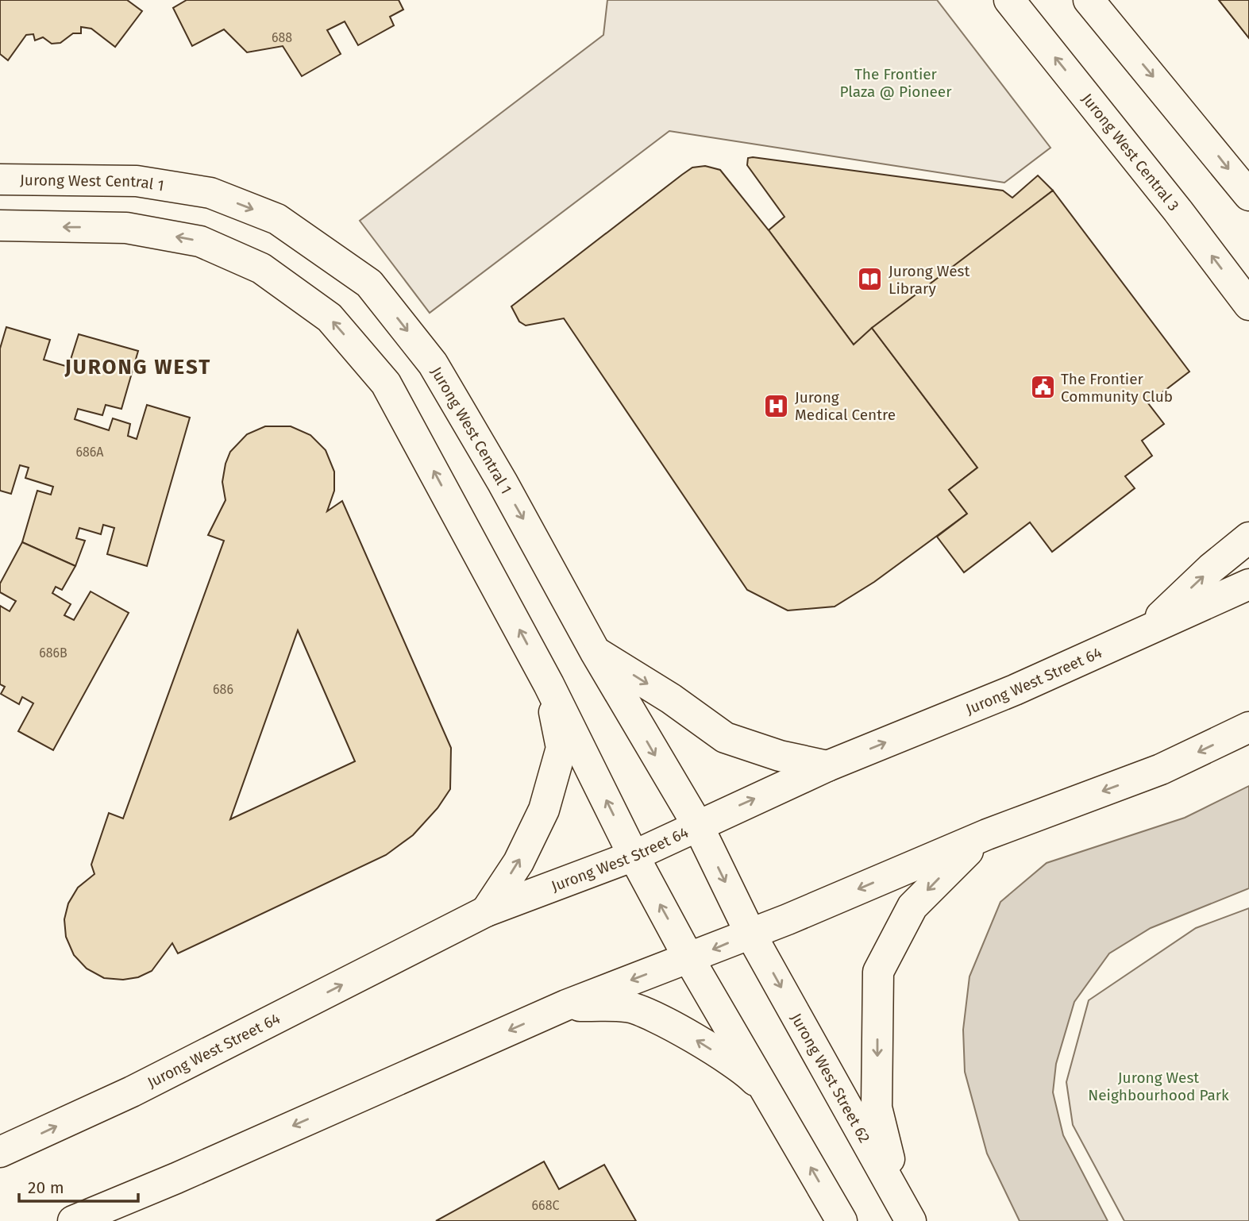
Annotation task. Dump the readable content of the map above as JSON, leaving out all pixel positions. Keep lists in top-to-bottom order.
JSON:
{
  "streets": {
    "street": [
      "Jurong West Central 3",
      "Jurong West Central 1",
      "Jurong West Street 64",
      "Jurong West Street 62"
    ]
  },
  "crossings": [
    ["Jurong West Central 1", "Jurong West Street 64"],
    ["Jurong West Central 1", "Jurong West Street 62"]
  ],
  "districts": ["JURONG WEST"],
  "parks": ["The Frontier Plaza @ Pioneer", "Jurong West Neighbourhood Park"],
  "places": {
    "library": ["Jurong West Library"],
    "public building": ["The Frontier Community Club"],
    "hospital": ["Jurong Medical Centre"]
  },
  "house_numbers": [
    "688",
    "686A",
    "686B",
    "686",
    "668C"
  ],
  "scale_bar": "20 m"
}
